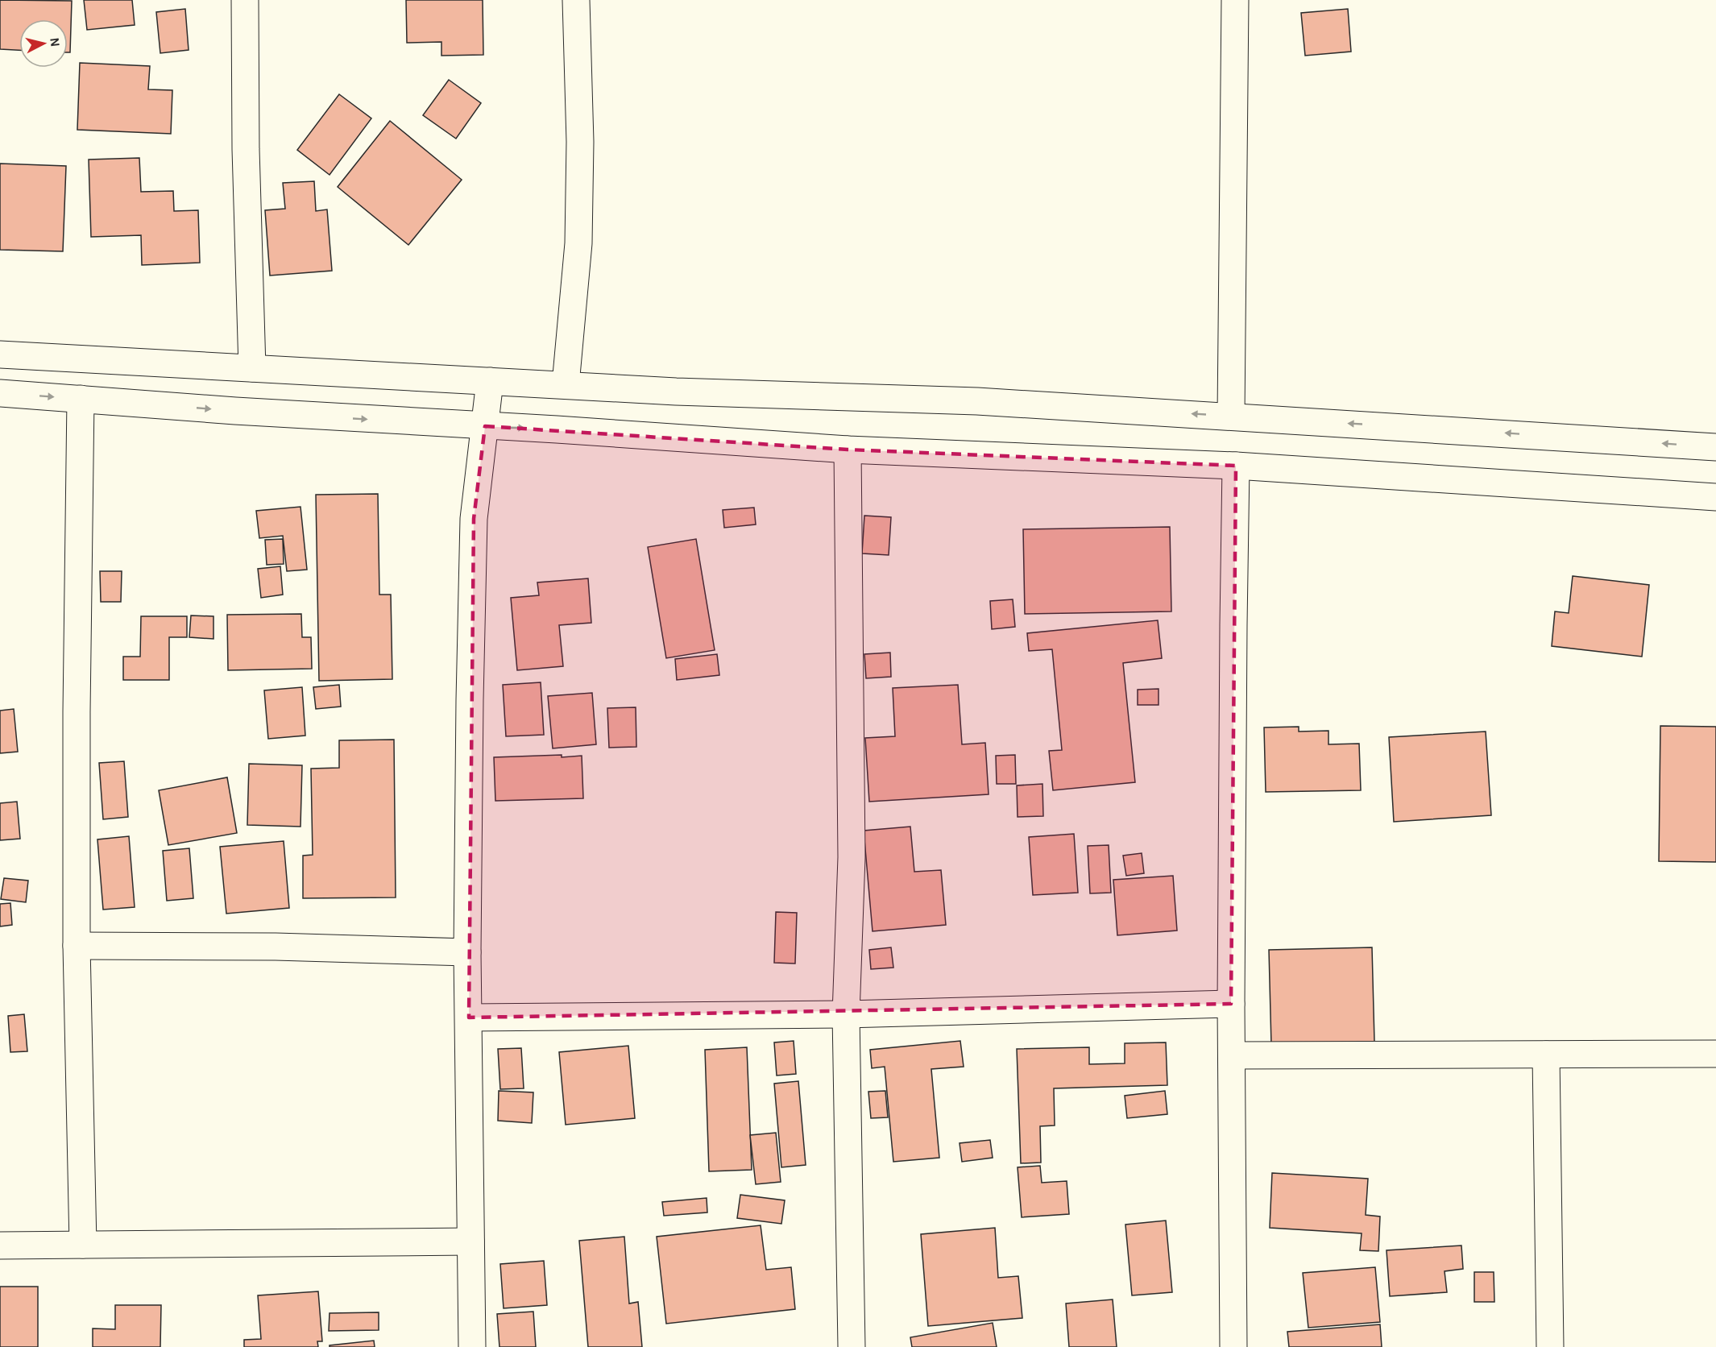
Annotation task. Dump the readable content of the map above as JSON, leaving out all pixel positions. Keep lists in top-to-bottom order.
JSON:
{
  "north": "right"
}
